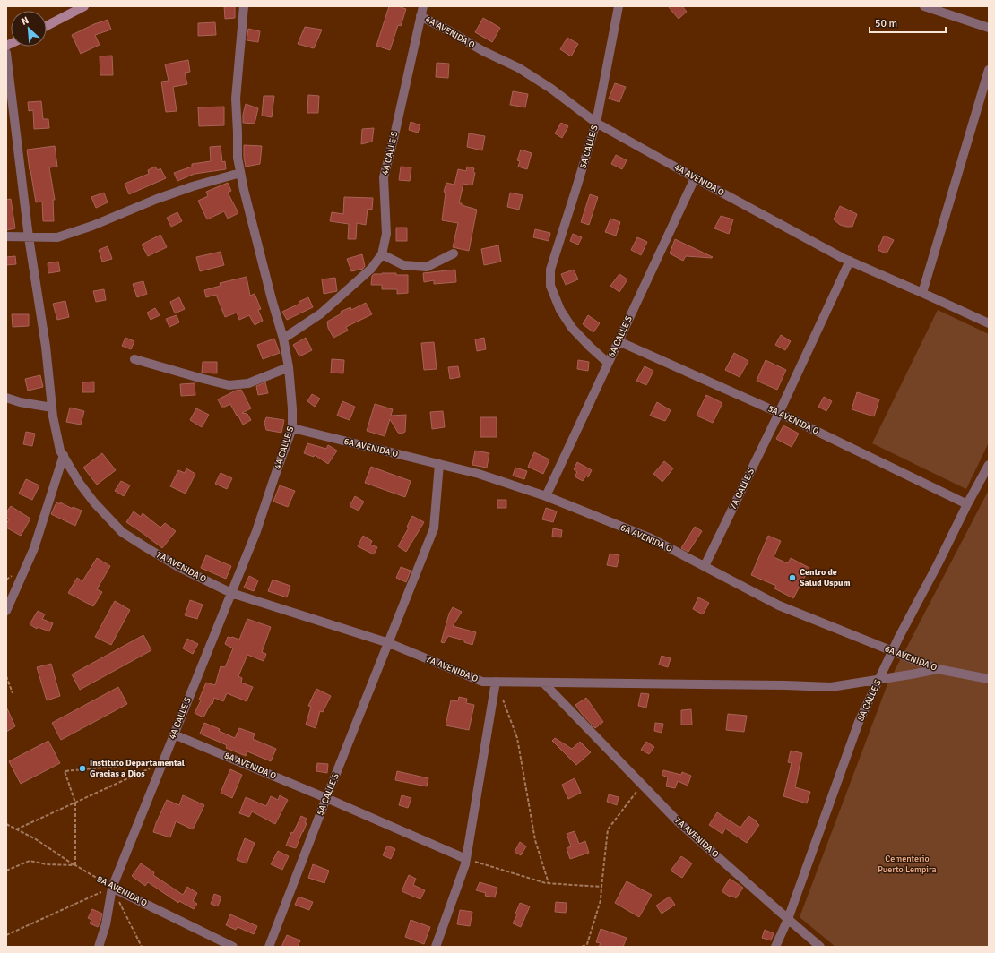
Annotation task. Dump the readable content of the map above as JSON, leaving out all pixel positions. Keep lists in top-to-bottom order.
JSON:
{
  "streets": {
    "street": [
      "4A AVENIDA O",
      "5A CALLE S",
      "4A CALLE S",
      "6A CALLE S",
      "5A AVENIDA O",
      "6A AVENIDA O",
      "7A CALLE S",
      "7A AVENIDA O",
      "8A CALLE S",
      "8A AVENIDA O",
      "9A AVENIDA O"
    ]
  },
  "crossings": [
    ["4A AVENIDA O", "5A CALLE S"],
    ["4A AVENIDA O", "4A CALLE S"],
    ["4A AVENIDA O", "6A CALLE S"],
    ["4A AVENIDA O", "7A CALLE S"],
    ["5A CALLE S", "6A CALLE S"],
    ["5A CALLE S", "6A AVENIDA O"],
    ["5A CALLE S", "7A AVENIDA O"],
    ["5A CALLE S", "8A AVENIDA O"],
    ["4A CALLE S", "6A AVENIDA O"],
    ["4A CALLE S", "7A AVENIDA O"],
    ["4A CALLE S", "8A AVENIDA O"],
    ["4A CALLE S", "9A AVENIDA O"],
    ["6A CALLE S", "5A AVENIDA O"],
    ["6A CALLE S", "6A AVENIDA O"],
    ["5A AVENIDA O", "7A CALLE S"],
    ["5A AVENIDA O", "8A CALLE S"],
    ["6A AVENIDA O", "7A CALLE S"],
    ["6A AVENIDA O", "8A CALLE S"],
    ["7A AVENIDA O", "8A CALLE S"]
  ],
  "parks": ["Cementerio Puerto Lempira"],
  "places": ["Centro de Salud Uspum", "Instituto Departamental Gracias a Dios"],
  "scale_bar": "50 m",
  "north": "top left"
}
